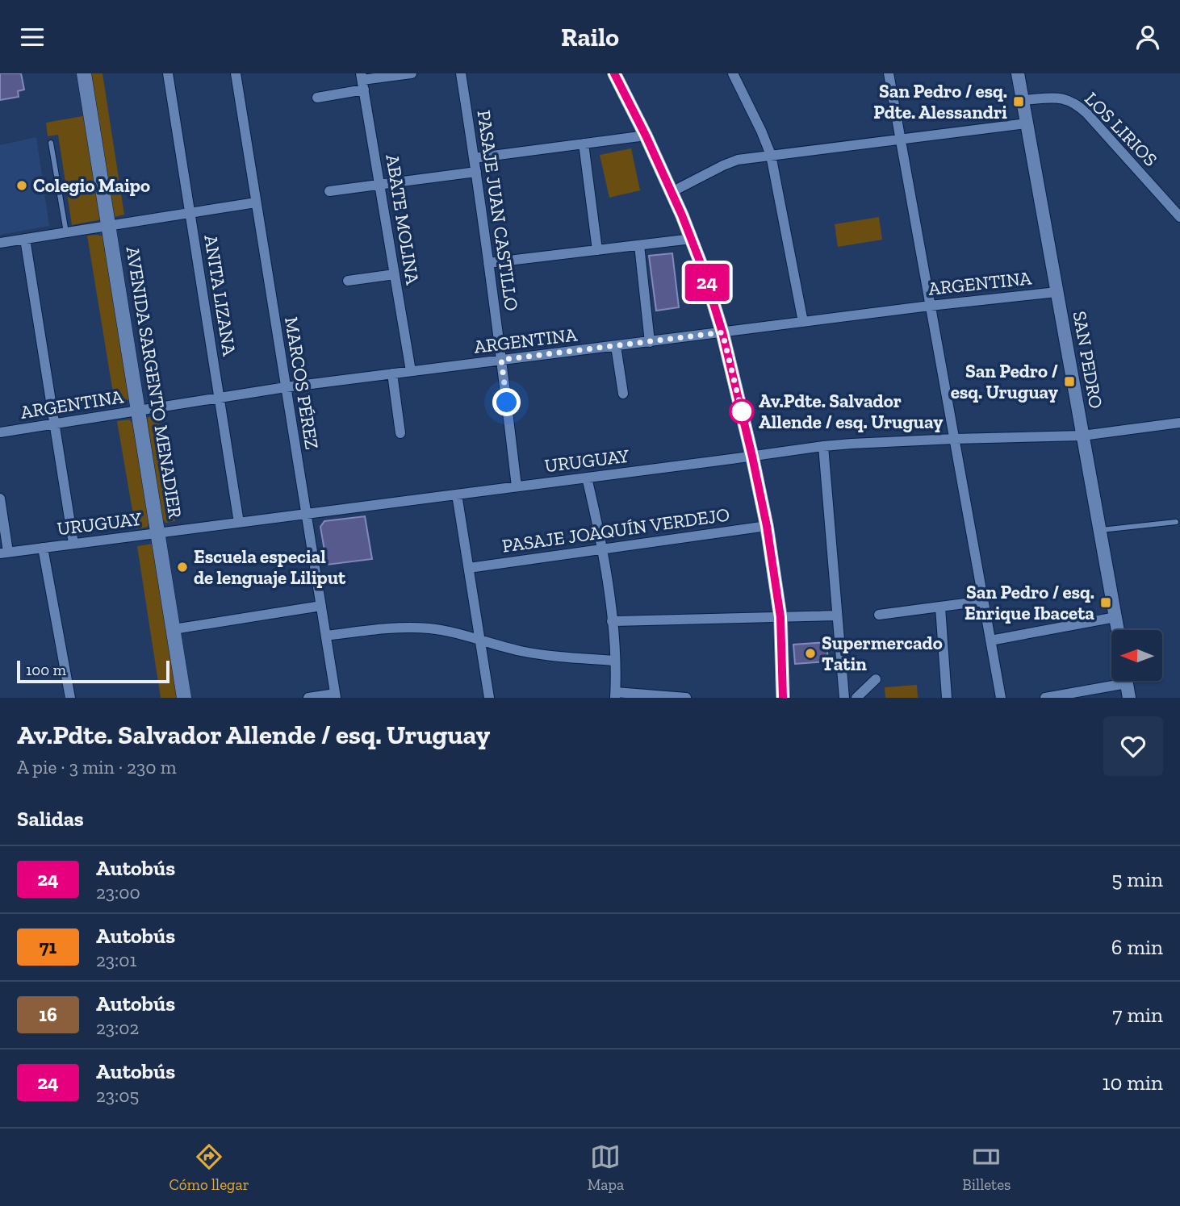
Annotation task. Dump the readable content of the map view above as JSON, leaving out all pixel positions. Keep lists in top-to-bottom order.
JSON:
{
  "streets": {
    "main road": ["AVENIDA SARGENTO MENADIER"],
    "street": [
      "LOS LIRIOS",
      "PASAJE JUAN CASTILLO",
      "ABATE MOLINA",
      "ARGENTINA",
      "ANITA LIZANA",
      "SAN PEDRO",
      "MARCOS PÉREZ",
      "URUGUAY",
      "PASAJE JOAQUÍN VERDEJO"
    ]
  },
  "crossings": [
    ["LOS LIRIOS", "SAN PEDRO"],
    ["PASAJE JUAN CASTILLO", "ARGENTINA"],
    ["PASAJE JUAN CASTILLO", "URUGUAY"],
    ["ABATE MOLINA", "ARGENTINA"],
    ["ARGENTINA", "ANITA LIZANA"],
    ["ARGENTINA", "SAN PEDRO"],
    ["ARGENTINA", "AVENIDA SARGENTO MENADIER"],
    ["ARGENTINA", "MARCOS PÉREZ"],
    ["ANITA LIZANA", "URUGUAY"],
    ["SAN PEDRO", "URUGUAY"],
    ["AVENIDA SARGENTO MENADIER", "URUGUAY"],
    ["MARCOS PÉREZ", "URUGUAY"]
  ],
  "places": {
    "transit": ["San Pedro / esq. Pdte. Alessandri", "San Pedro / esq. Uruguay", "San Pedro / esq. Enrique Ibaceta"],
    "other": [
      "Colegio Maipo",
      "Av.Pdte. Salvador Allende / esq. Uruguay",
      "Escuela especial de lenguaje Liliput",
      "Supermercado Tatin"
    ]
  },
  "lines": ["bus line 24"],
  "scale_bar": "100 m",
  "north": "left",
  "page": {
    "header": "Railo",
    "on_map": "24",
    "scale": "100 m",
    "heading": [
      ["Av.Pdte. Salvador Allende / esq. Uruguay", "A pie · 3 min · 230 m"],
      "Salidas"
    ],
    "list": [
      {
        "mark": "24",
        "name": "Autobús",
        "note": "23:00",
        "value": "5 min"
      },
      {
        "mark": "71",
        "name": "Autobús",
        "note": "23:01",
        "value": "6 min"
      },
      {
        "mark": "16",
        "name": "Autobús",
        "note": "23:02",
        "value": "7 min"
      },
      {
        "mark": "24",
        "name": "Autobús",
        "note": "23:05",
        "value": "10 min"
      }
    ],
    "tabs": ["Cómo llegar", "Mapa", "Billetes"]
  }
}
